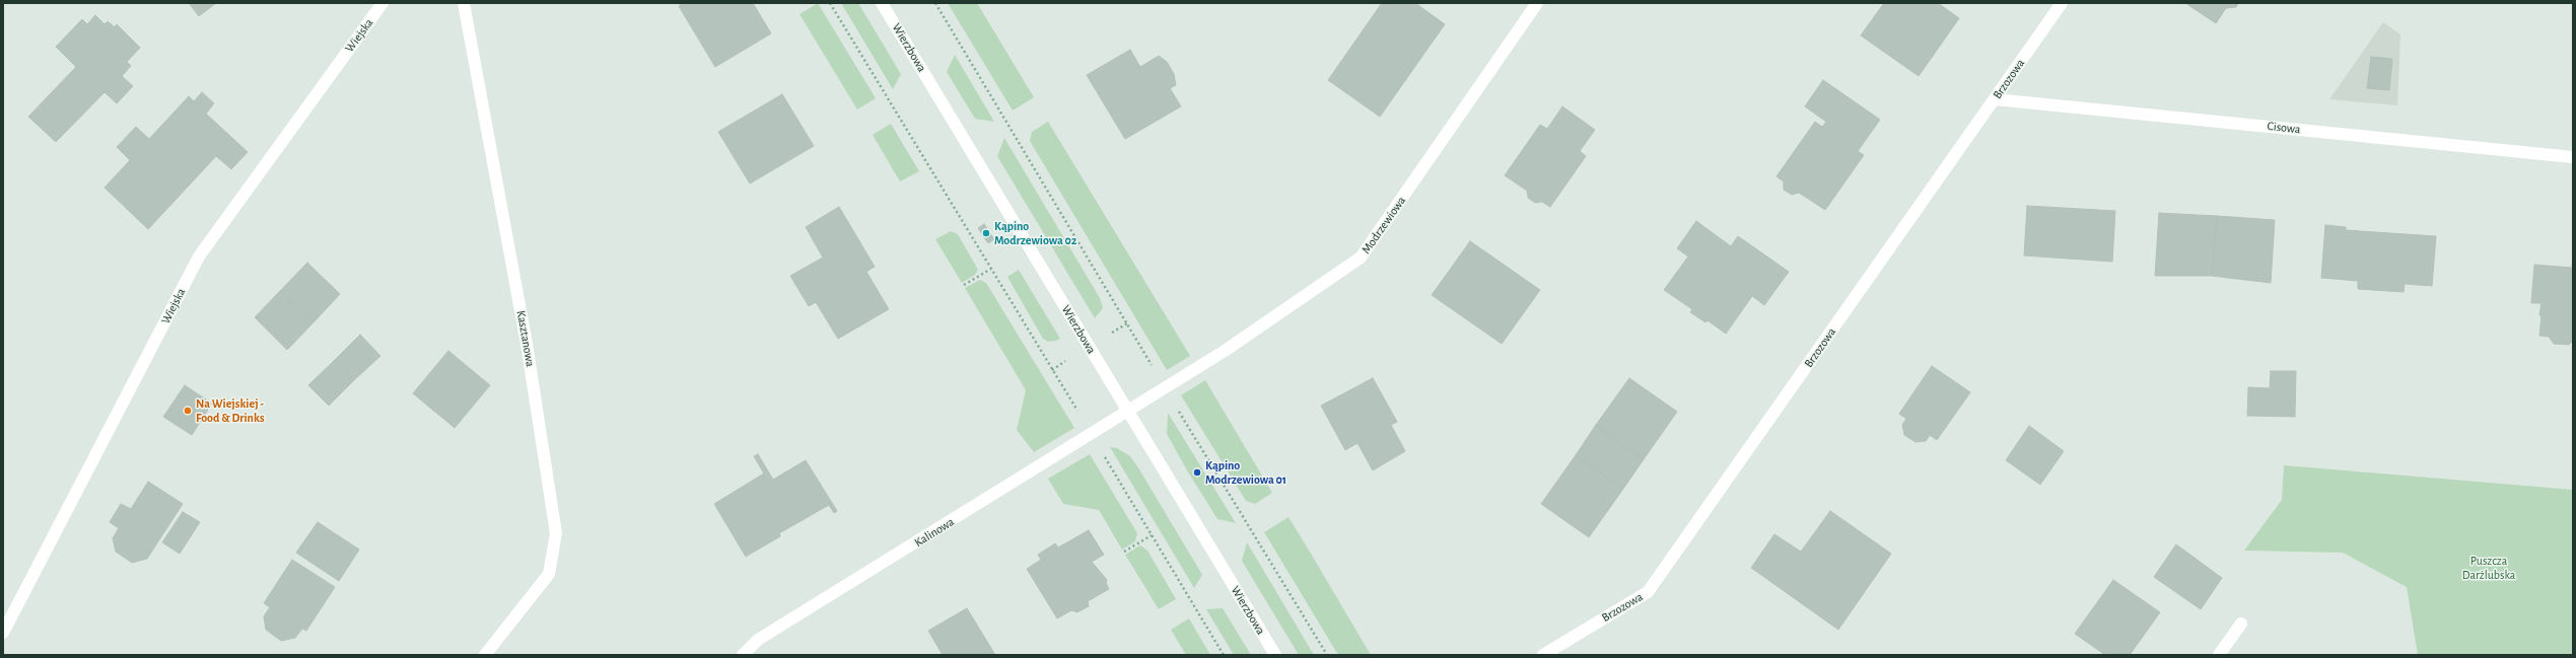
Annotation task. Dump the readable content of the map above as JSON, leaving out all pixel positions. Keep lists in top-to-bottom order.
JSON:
{
  "streets": {
    "street": [
      "Wiejska",
      "Wierzbowa",
      "Brzozowa",
      "Cisowa",
      "Modrzewiowa",
      "Kasztanowa",
      "Kalinowa"
    ]
  },
  "crossings": [
    ["Wierzbowa", "Modrzewiowa"],
    ["Wierzbowa", "Kalinowa"],
    ["Brzozowa", "Cisowa"],
    ["Modrzewiowa", "Kalinowa"]
  ],
  "parks": ["Puszcza Darżlubska"],
  "places": ["Kąpino Modrzewiowa 02", "Na Wiejskiej - Food & Drinks", "Kąpino Modrzewiowa 01"]
}
